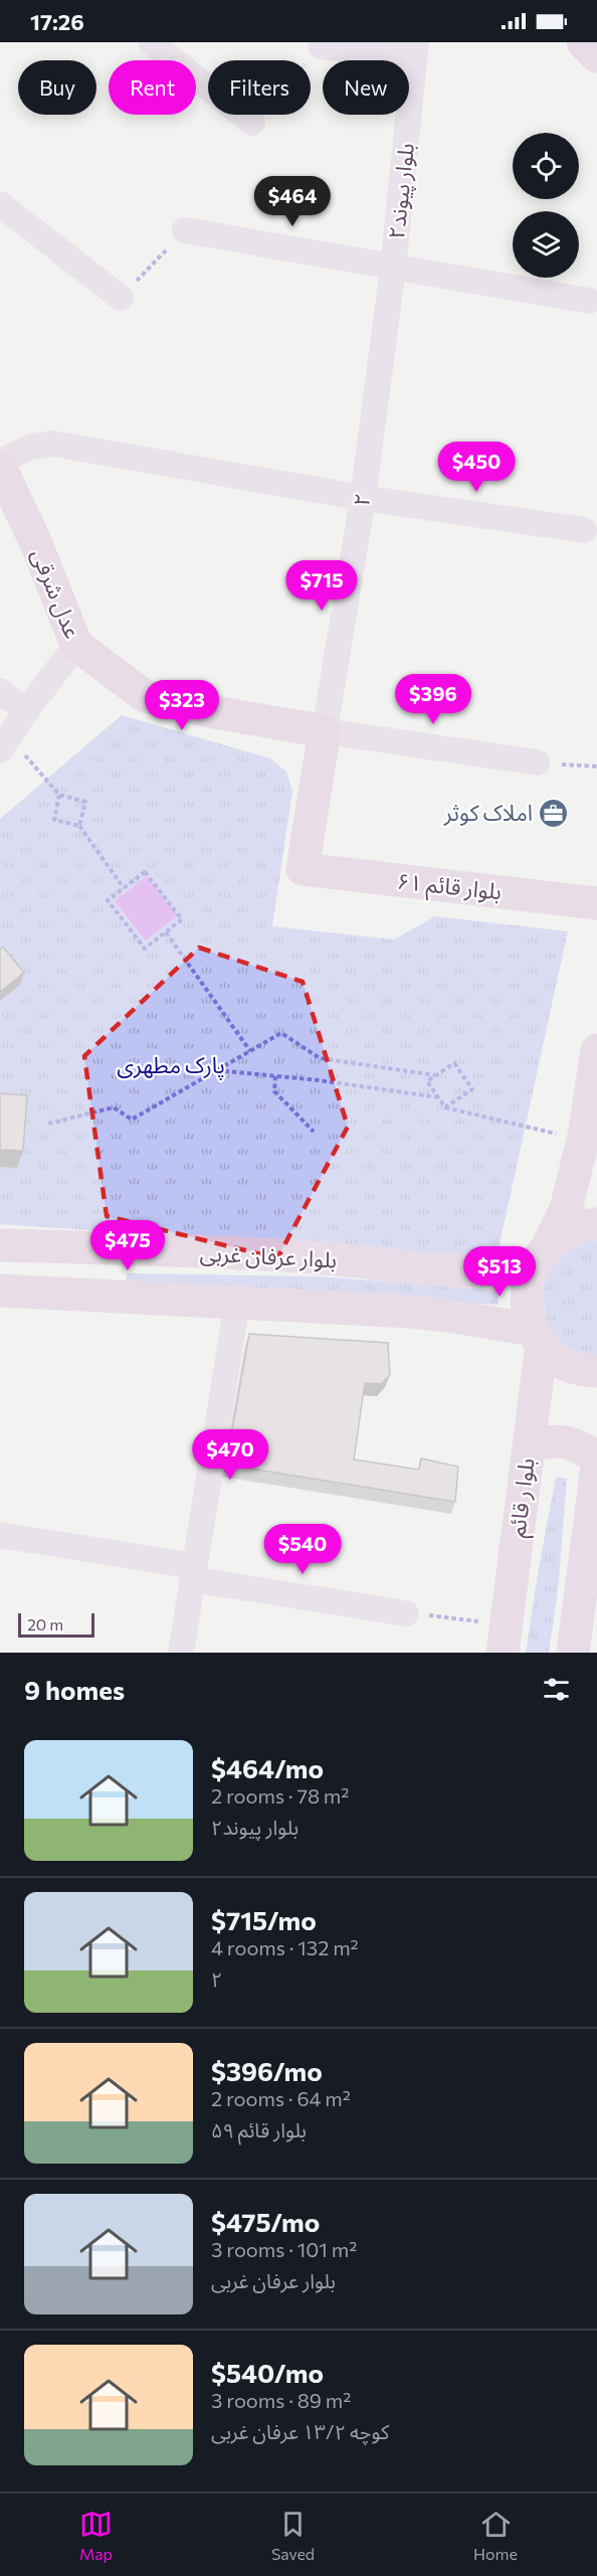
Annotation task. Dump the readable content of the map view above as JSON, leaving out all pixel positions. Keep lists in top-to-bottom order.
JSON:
{
  "streets": {
    "street": [
      "بلوار پیوند۲",
      "۲",
      "عدل شرقی",
      "بلوار قائم ۶۱",
      "بلوار عرفان غربی",
      "بلوا ر قائم"
    ]
  },
  "crossings": [
    ["بلوار پیوند۲", "۲"],
    ["۲", "عدل شرقی"],
    ["۲", "بلوار قائم ۶۱"],
    ["عدل شرقی", "بلوار قائم ۶۱"]
  ],
  "parks": ["پارک مطهری"],
  "places": {
    "office": ["املاک کوثر"]
  },
  "scale_bar": "20 m",
  "page": {
    "status": "17:26",
    "chip": [
      "Buy",
      "Rent",
      "Filters",
      "New"
    ],
    "price": [
      "$464",
      "$450",
      "$715",
      "$396",
      "$323",
      "$475",
      "$513",
      "$470",
      "$540"
    ],
    "scale": "20 m",
    "heading": "9 homes",
    "list": [
      {
        "name": "$464/mo",
        "note": "2 rooms · 78 m² · بلوار پیوند۲"
      },
      {
        "name": "$715/mo",
        "note": "4 rooms · 132 m² · ۲"
      },
      {
        "name": "$396/mo",
        "note": "2 rooms · 64 m² · بلوار قائم ۵۹"
      },
      {
        "name": "$475/mo",
        "note": "3 rooms · 101 m² · بلوار عرفان غربی"
      },
      {
        "name": "$540/mo",
        "note": "3 rooms · 89 m² · کوچه ۱۳/۲ عرفان غربی"
      }
    ],
    "tabs": ["Map", "Saved", "Home"]
  }
}
